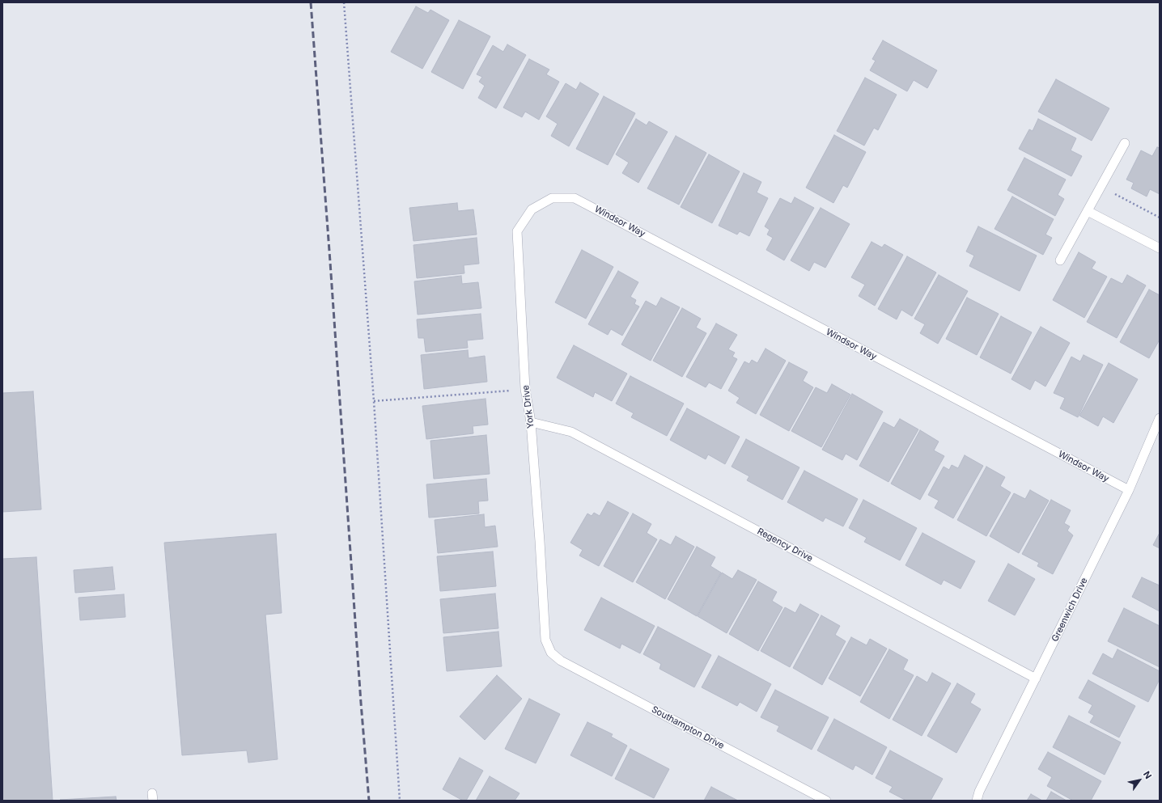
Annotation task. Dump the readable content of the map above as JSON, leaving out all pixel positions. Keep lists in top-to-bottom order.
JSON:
{
  "streets": {
    "street": [
      "Windsor Way",
      "York Drive",
      "Regency Drive",
      "Greenwich Drive",
      "Southampton Drive"
    ]
  },
  "crossings": [
    ["Windsor Way", "York Drive"],
    ["Windsor Way", "Greenwich Drive"],
    ["York Drive", "Regency Drive"],
    ["York Drive", "Southampton Drive"],
    ["Regency Drive", "Greenwich Drive"]
  ],
  "north": "top right"
}
